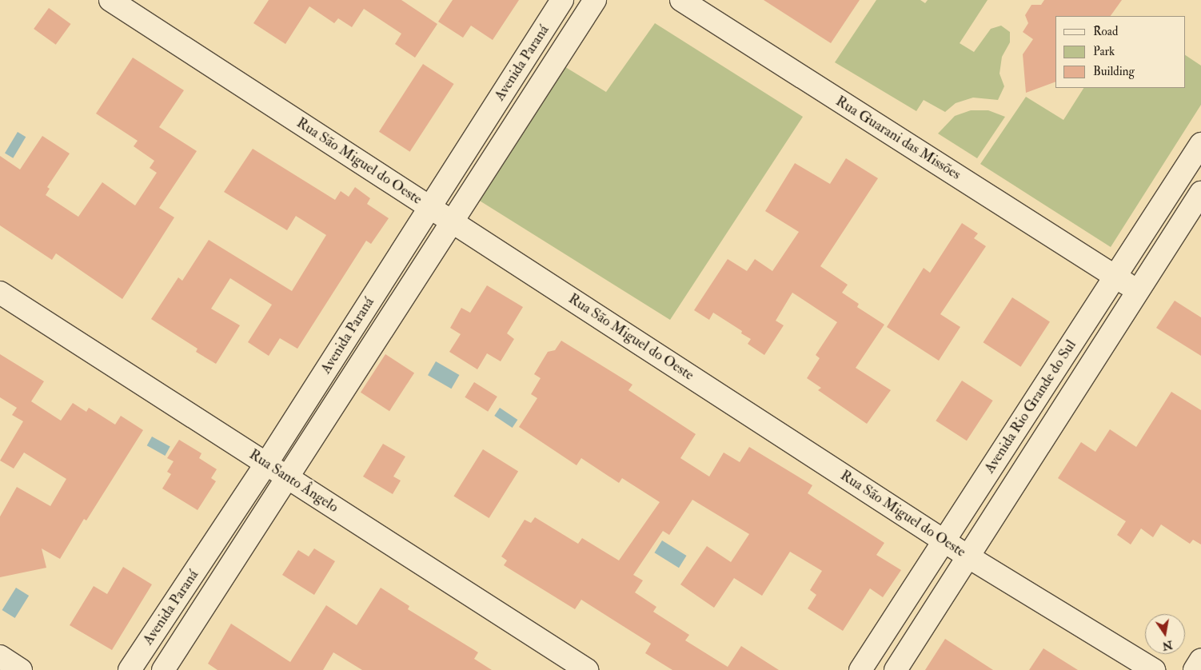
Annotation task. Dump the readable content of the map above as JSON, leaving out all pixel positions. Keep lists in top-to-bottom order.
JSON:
{
  "streets": {
    "street": [
      "Avenida Paraná",
      "Rua Guarani das Missões",
      "Rua São Miguel do Oeste",
      "Avenida Rio Grande do Sul",
      "Rua Santo Ângelo"
    ]
  },
  "crossings": [
    ["Avenida Paraná", "Rua São Miguel do Oeste"],
    ["Avenida Paraná", "Rua Santo Ângelo"],
    ["Rua Guarani das Missões", "Avenida Rio Grande do Sul"],
    ["Rua São Miguel do Oeste", "Avenida Rio Grande do Sul"]
  ],
  "legend": ["Road", "Park", "Building"],
  "north": "bottom"
}
